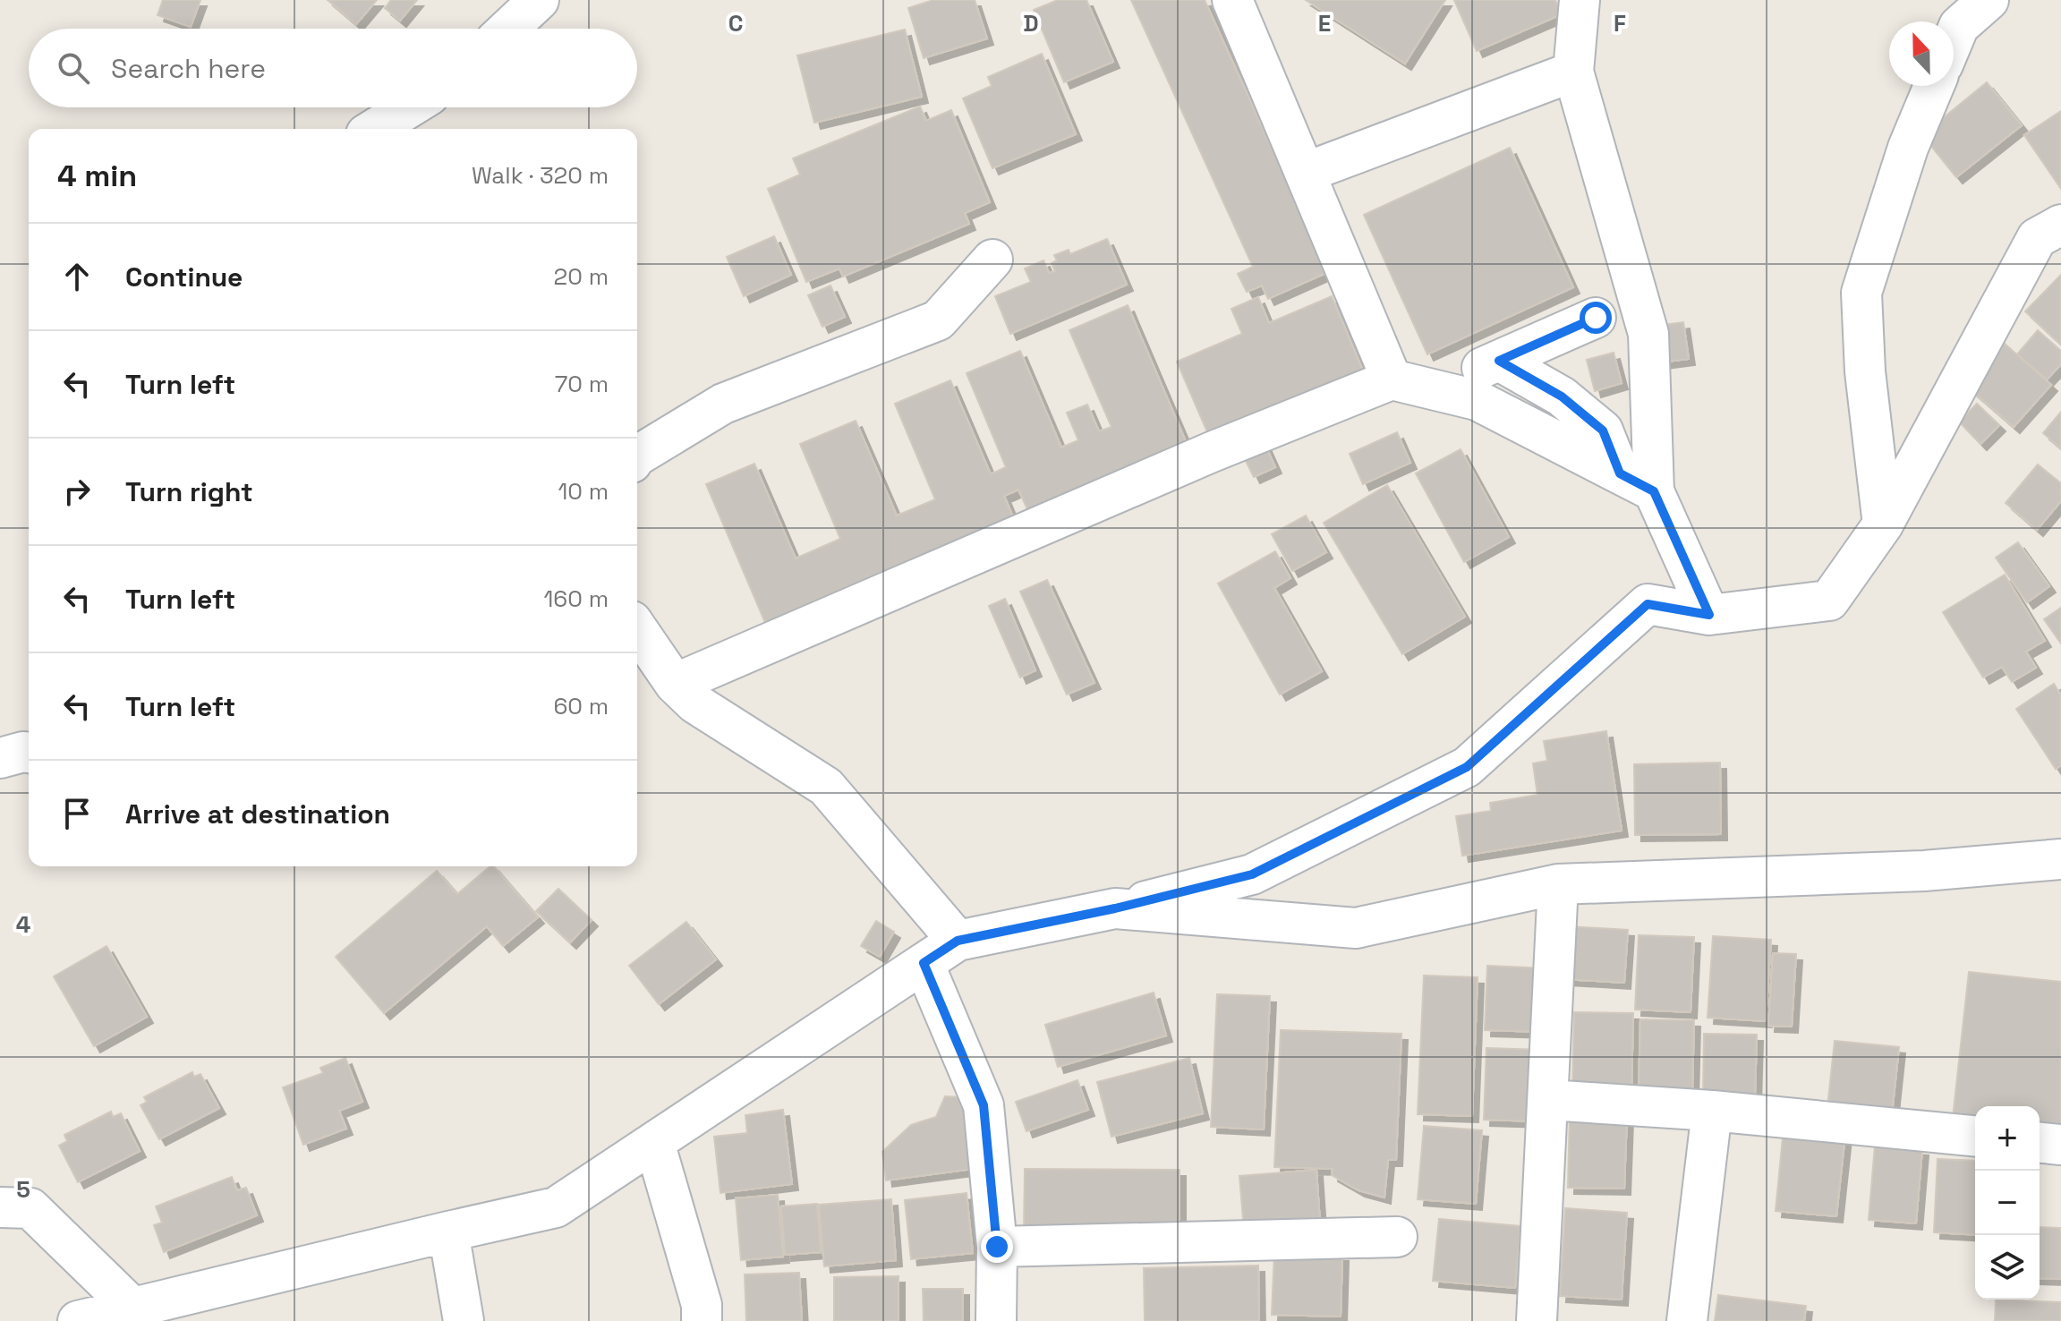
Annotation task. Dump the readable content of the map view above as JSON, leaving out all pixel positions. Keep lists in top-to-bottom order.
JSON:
{
  "north": "top",
  "page": {
    "search": "Search here",
    "heading": ["4 min", "Walk · 320 m"],
    "list": [
      ["Continue", "20 m"],
      ["Turn left", "70 m"],
      ["Turn right", "10 m"],
      ["Turn left", "160 m"],
      ["Turn left", "60 m"],
      "Arrive at destination"
    ],
    "map_buttons": ["+", "−"]
  },
  "grid": {
    "columns": [
      "C",
      "D",
      "E",
      "F"
    ],
    "rows": ["4", "5"]
  }
}
